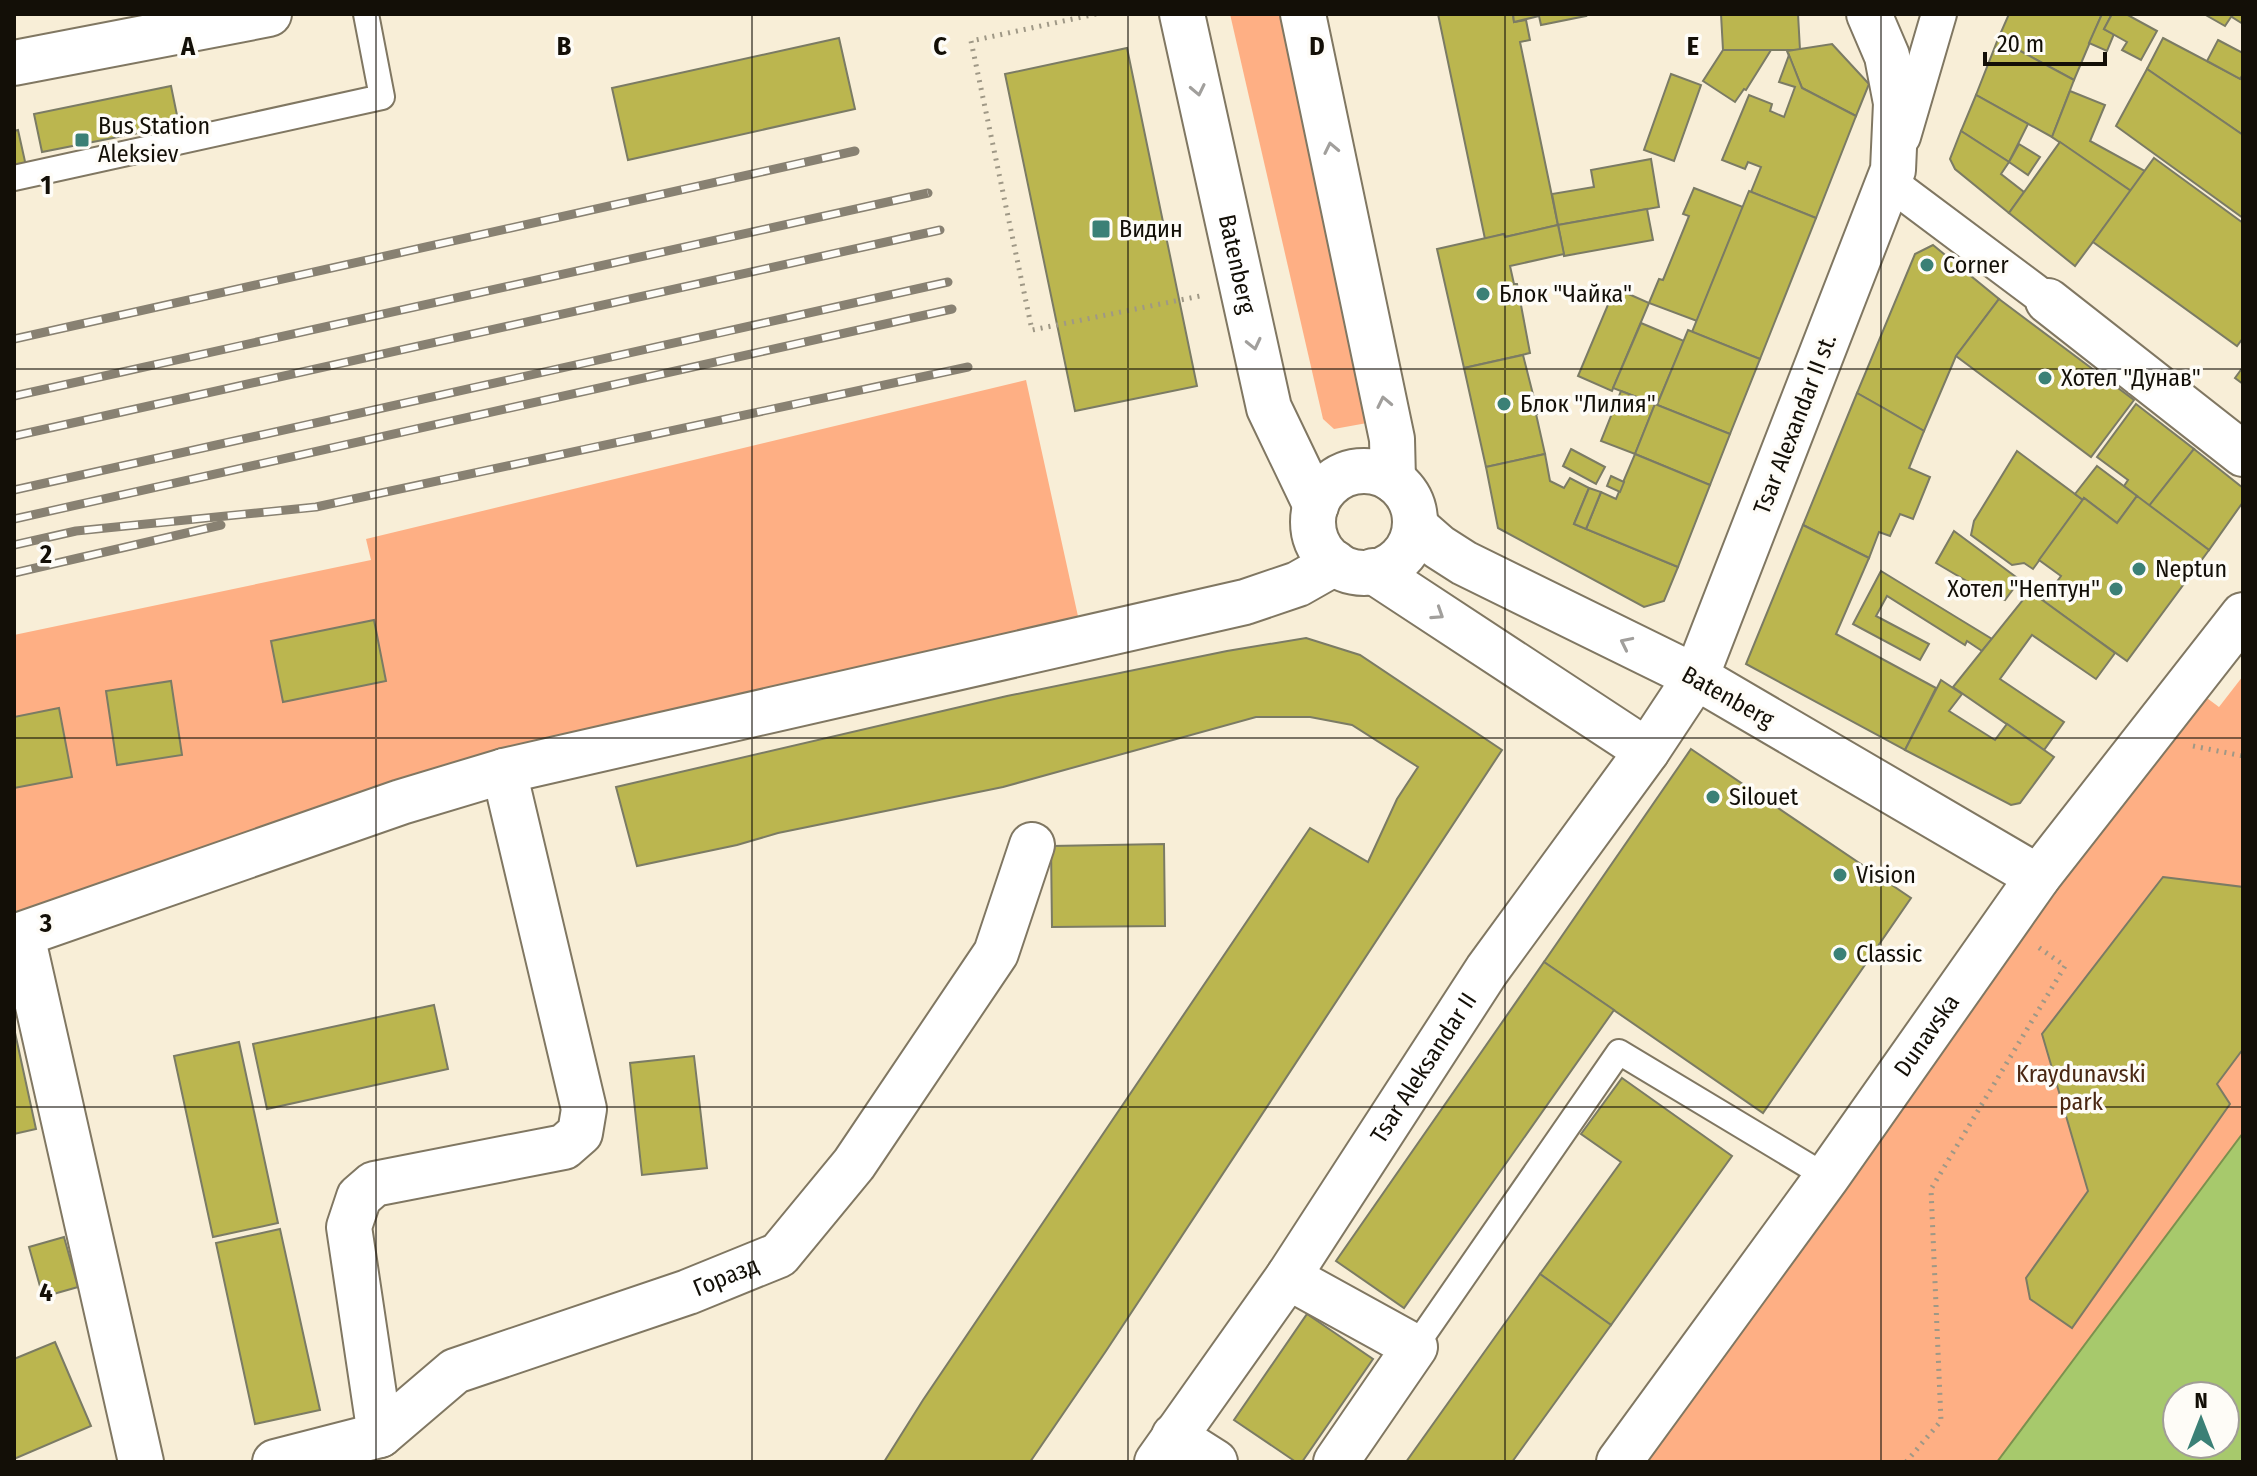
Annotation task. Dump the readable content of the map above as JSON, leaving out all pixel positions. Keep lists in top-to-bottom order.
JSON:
{
  "streets": {
    "street": [
      "Batenberg",
      "Tsar Alexandar II st.",
      "Dunavska",
      "Tsar Aleksandar II",
      "Горазд"
    ]
  },
  "crossings": [
    ["Batenberg", "Tsar Alexandar II st."],
    ["Batenberg", "Dunavska"],
    ["Batenberg", "Tsar Aleksandar II"],
    ["Tsar Alexandar II st.", "Tsar Aleksandar II"]
  ],
  "parks": ["Kraydunavski park"],
  "places": {
    "transit": ["Bus Station Aleksiev", "Видин"],
    "other": [
      "Corner",
      "Блок \"Чайка\"",
      "Хотел \"Дунав\"",
      "Блок \"Лилия\"",
      "Neptun",
      "Хотел \"Нептун\"",
      "Silouet",
      "Vision",
      "Classic"
    ]
  },
  "scale_bar": "20 m",
  "north": "top",
  "grid": {
    "columns": [
      "A",
      "B",
      "C",
      "D",
      "E"
    ],
    "rows": [
      "1",
      "2",
      "3",
      "4"
    ]
  }
}
